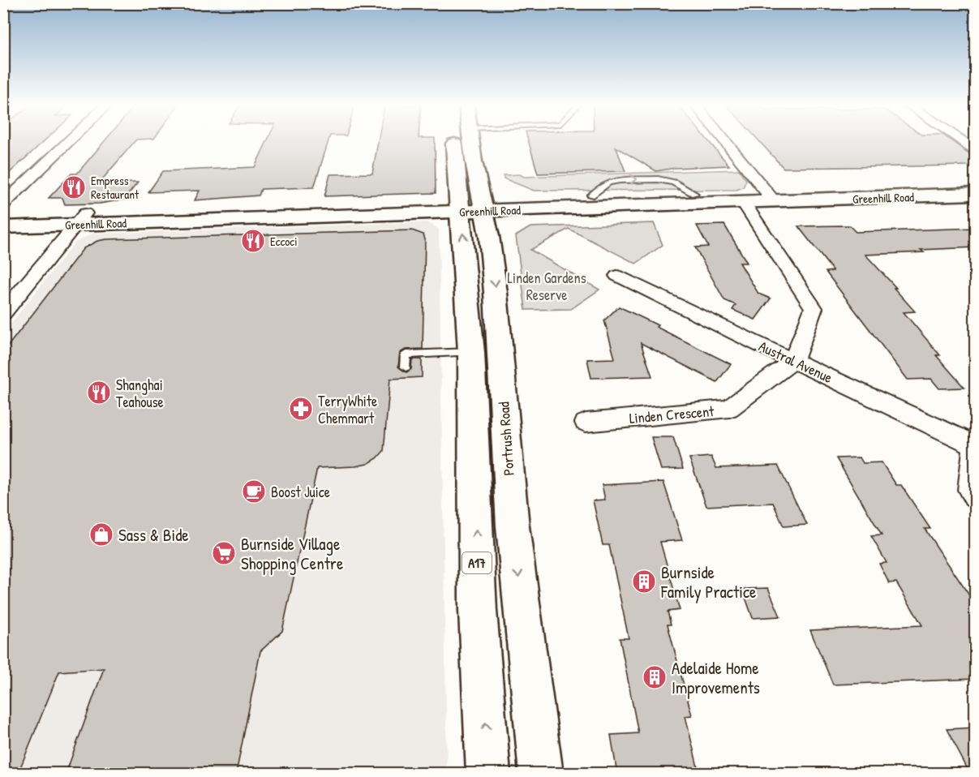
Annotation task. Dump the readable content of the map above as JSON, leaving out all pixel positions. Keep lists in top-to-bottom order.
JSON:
{
  "streets": {
    "main road": ["Greenhill Road", "Portrush Road", "A17"],
    "street": ["Austral Avenue", "Linden Crescent"]
  },
  "crossings": [
    ["Greenhill Road", "Portrush Road"],
    ["Austral Avenue", "Linden Crescent"]
  ],
  "parks": ["Linden Gardens Reserve"],
  "places": {
    "restaurant": ["Empress Restaurant", "Eccoci", "Shanghai Teahouse"],
    "pharmacy": ["TerryWhite Chemmart"],
    "cafe": ["Boost Juice"],
    "shop": ["Sass & Bide"],
    "supermarket": ["Burnside Village Shopping Centre"],
    "building": ["Burnside Family Practice", "Adelaide Home Improvements"]
  }
}
